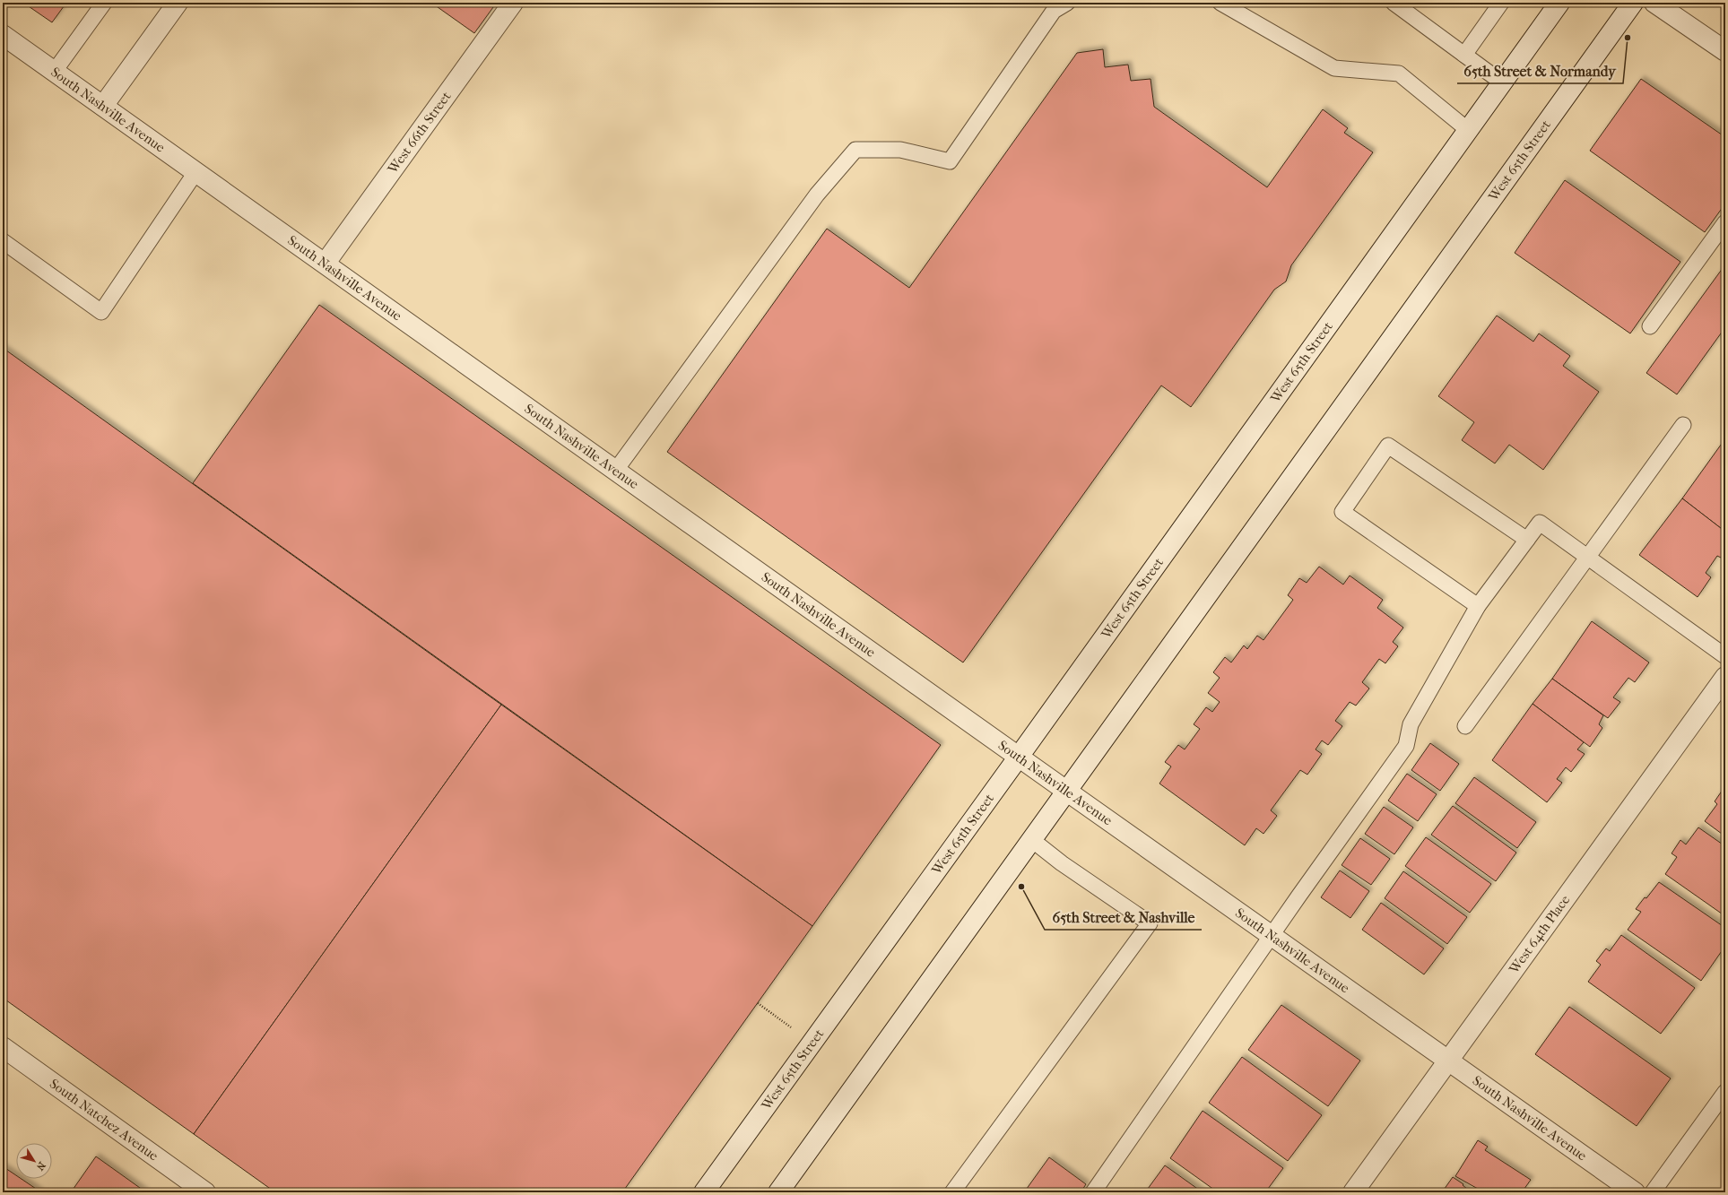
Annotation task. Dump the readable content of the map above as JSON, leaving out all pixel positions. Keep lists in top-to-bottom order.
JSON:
{
  "streets": {
    "street": [
      "South Nashville Avenue",
      "West 66th Street",
      "West 65th Street",
      "West 64th Place",
      "South Natchez Avenue"
    ]
  },
  "crossings": [
    ["South Nashville Avenue", "West 66th Street"],
    ["South Nashville Avenue", "West 65th Street"],
    ["South Nashville Avenue", "West 64th Place"]
  ],
  "places": ["65th Street & Normandy", "65th Street & Nashville"],
  "north": "bottom right"
}
